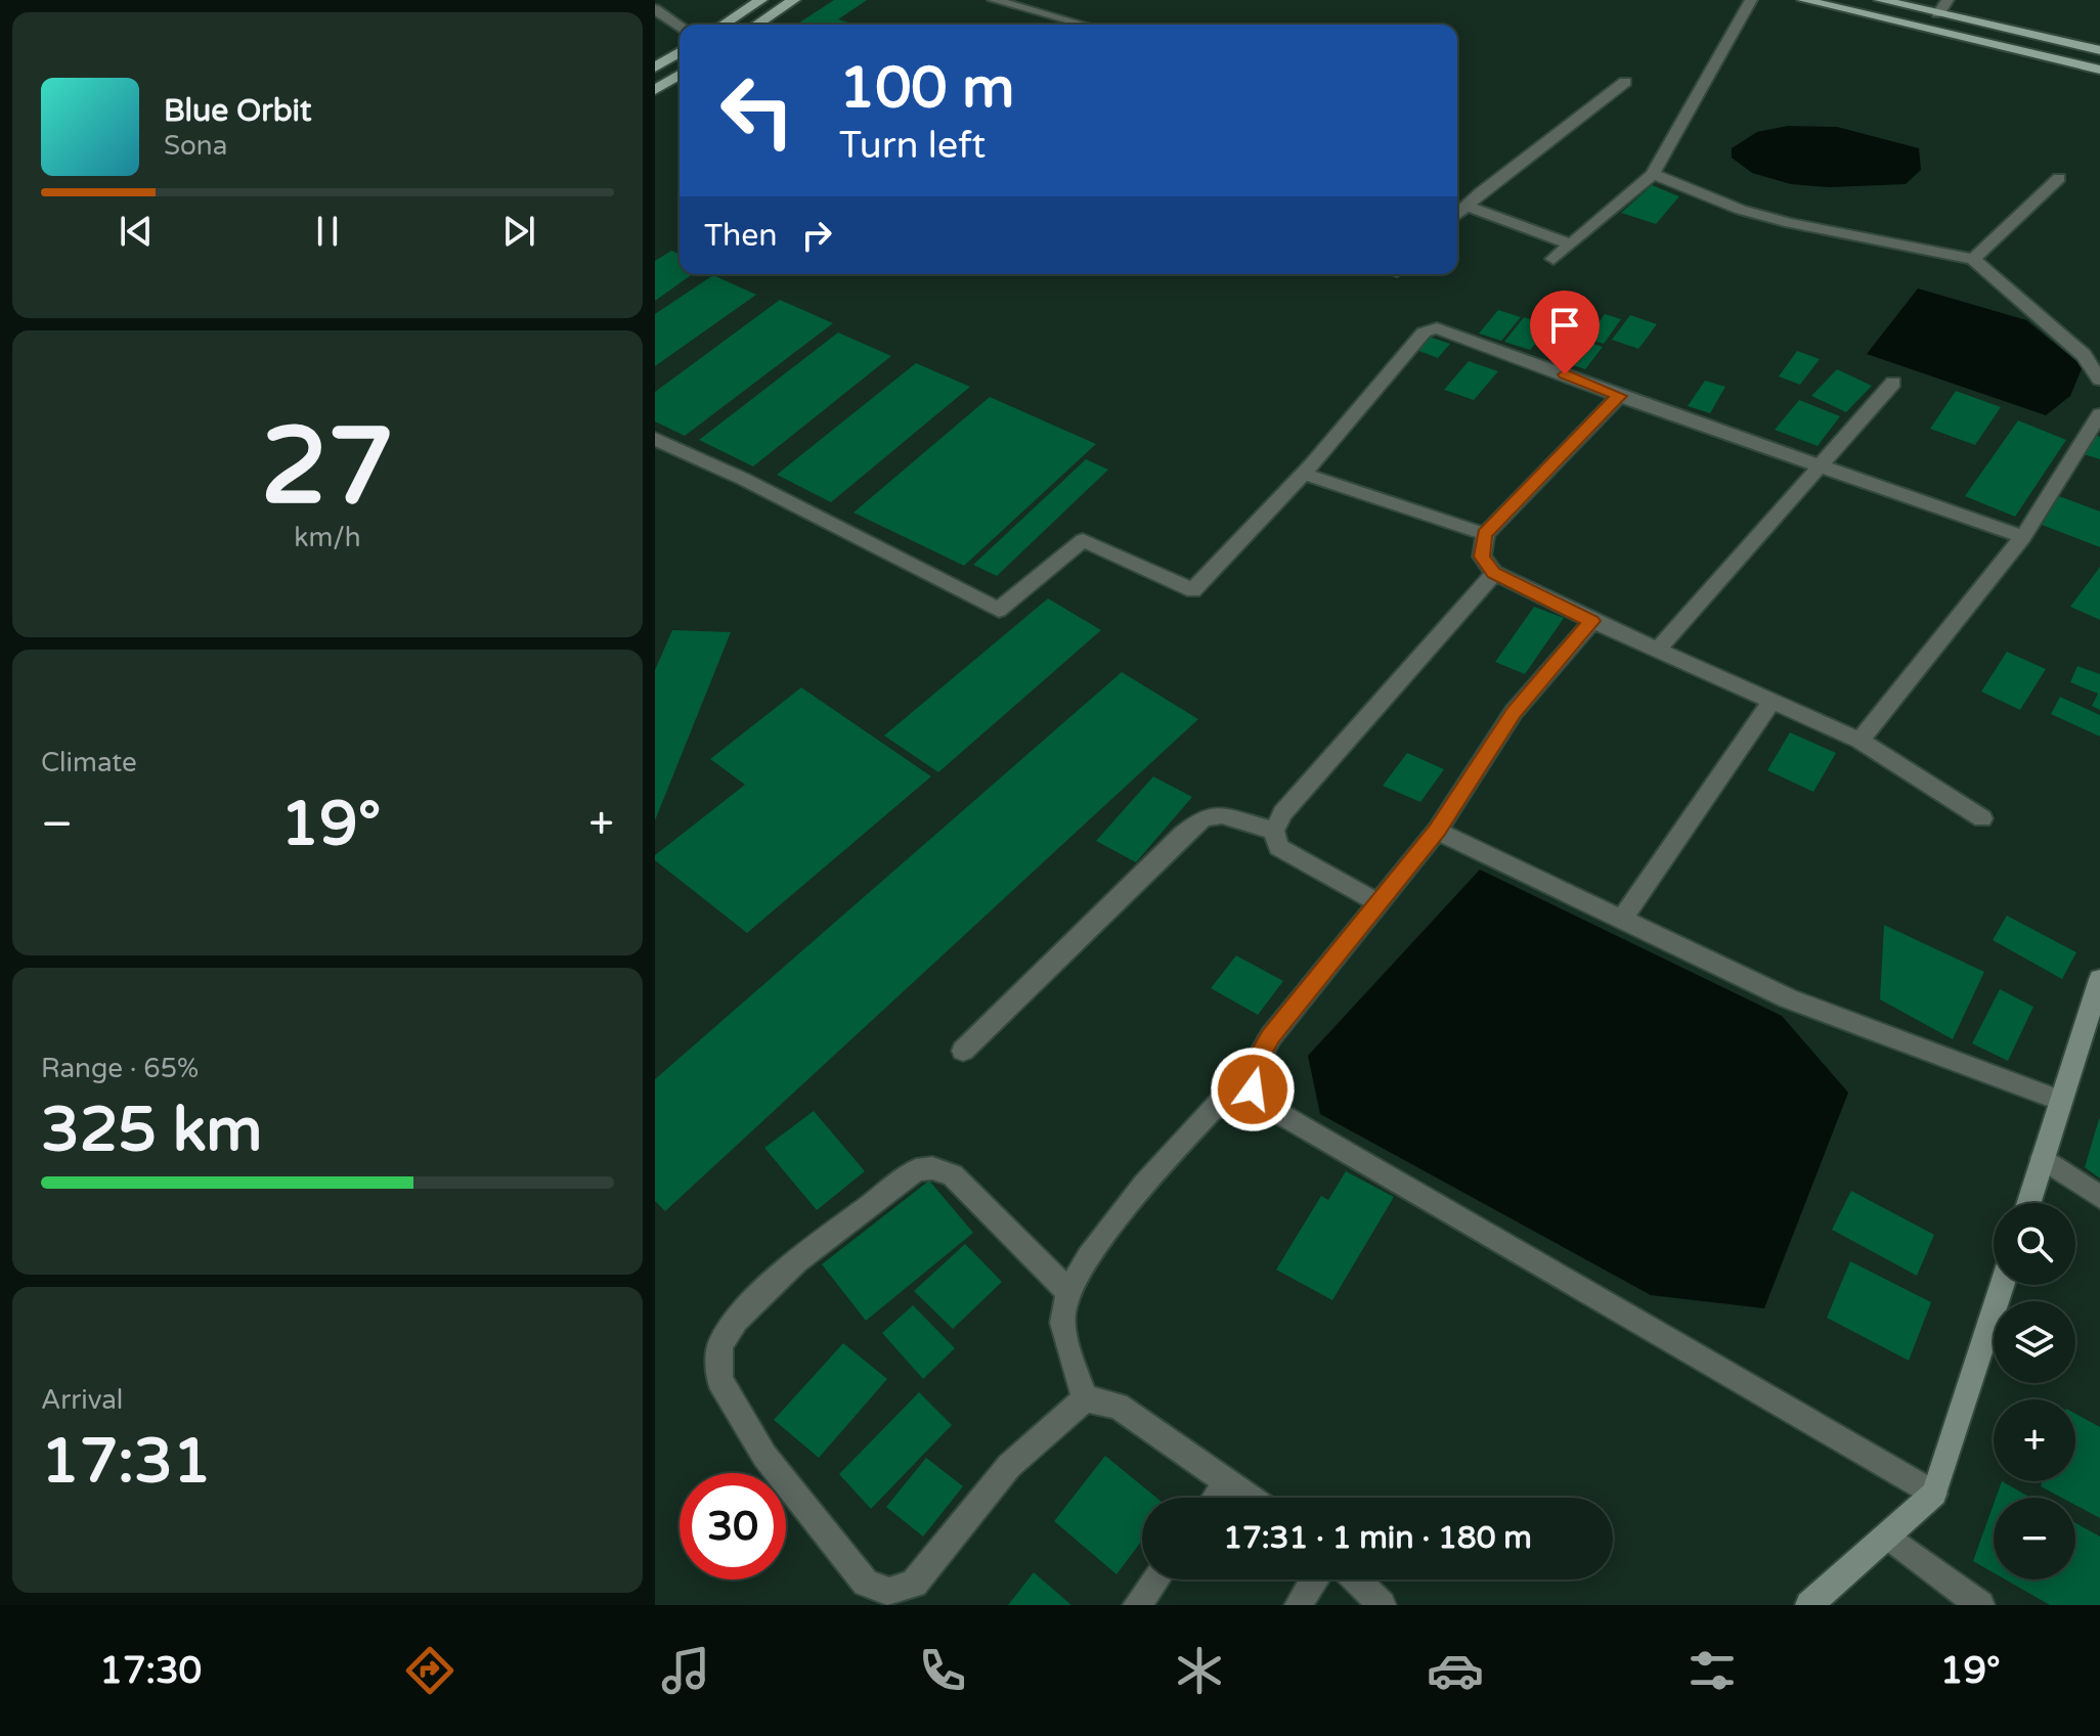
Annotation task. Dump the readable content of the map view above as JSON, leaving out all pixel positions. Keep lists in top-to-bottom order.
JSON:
{
  "page": {
    "turn": ["100 m", "Turn left"],
    "song": ["Blue Orbit", "Sona"],
    "then": "Then",
    "tile": [
      ["27", "km/h"],
      "Climate",
      ["Range · 65%", "325 km"],
      ["Arrival", "17:31"]
    ],
    "heat": ["−", "19°", "+"],
    "map_buttons": ["+", "−"],
    "limit": "30",
    "trip": "17:31 · 1 min · 180 m",
    "tabs": ["17:30", "19°"]
  }
}
